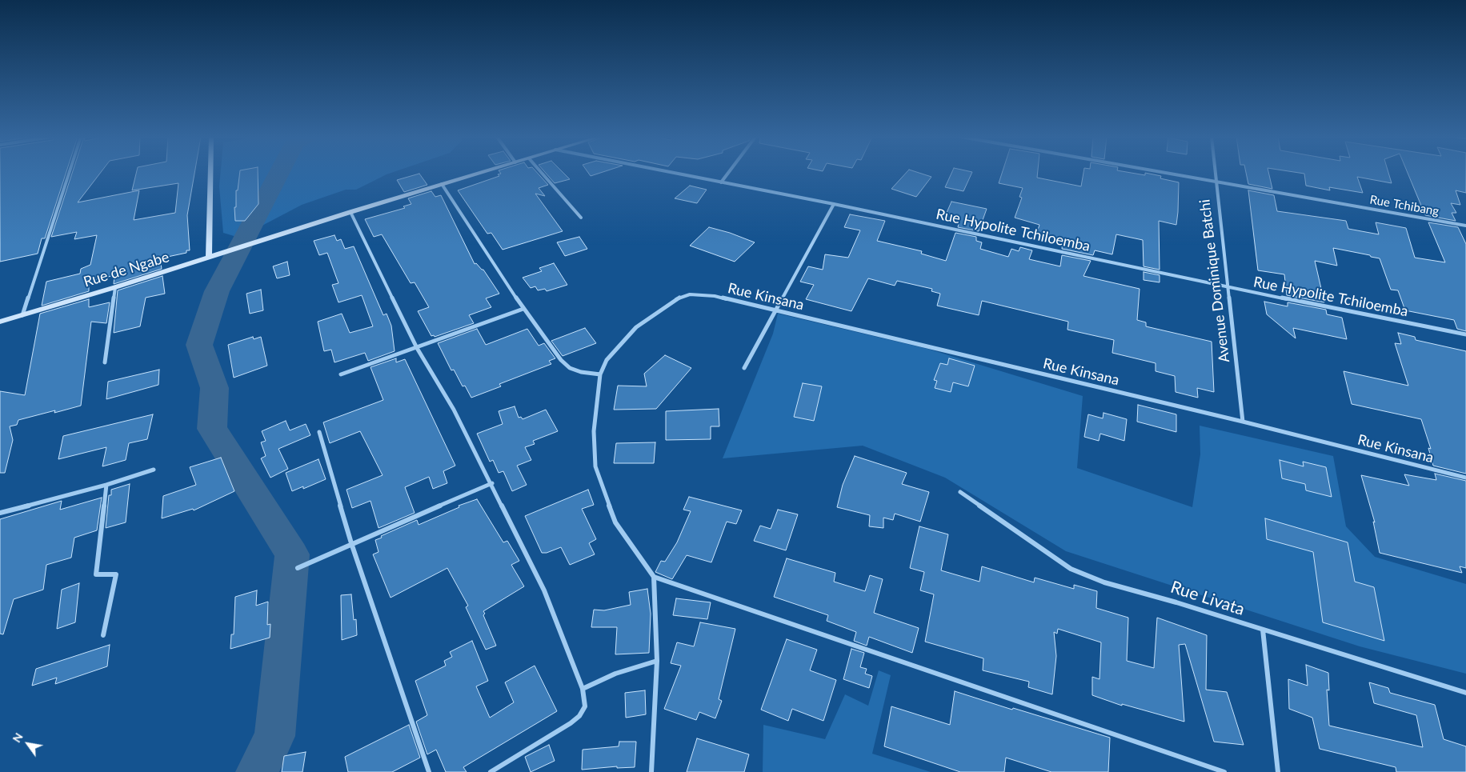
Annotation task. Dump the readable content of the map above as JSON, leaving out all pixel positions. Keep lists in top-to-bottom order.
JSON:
{
  "streets": {
    "street": [
      "Rue Tchibang",
      "Rue Hypolite Tchiloemba",
      "Rue de Ngabe",
      "Avenue Dominique Batchi",
      "Rue Kinsana",
      "Rue Livata"
    ]
  },
  "crossings": [
    ["Rue Tchibang", "Avenue Dominique Batchi"],
    ["Rue Hypolite Tchiloemba", "Avenue Dominique Batchi"],
    ["Avenue Dominique Batchi", "Rue Kinsana"]
  ],
  "north": "top left"
}
